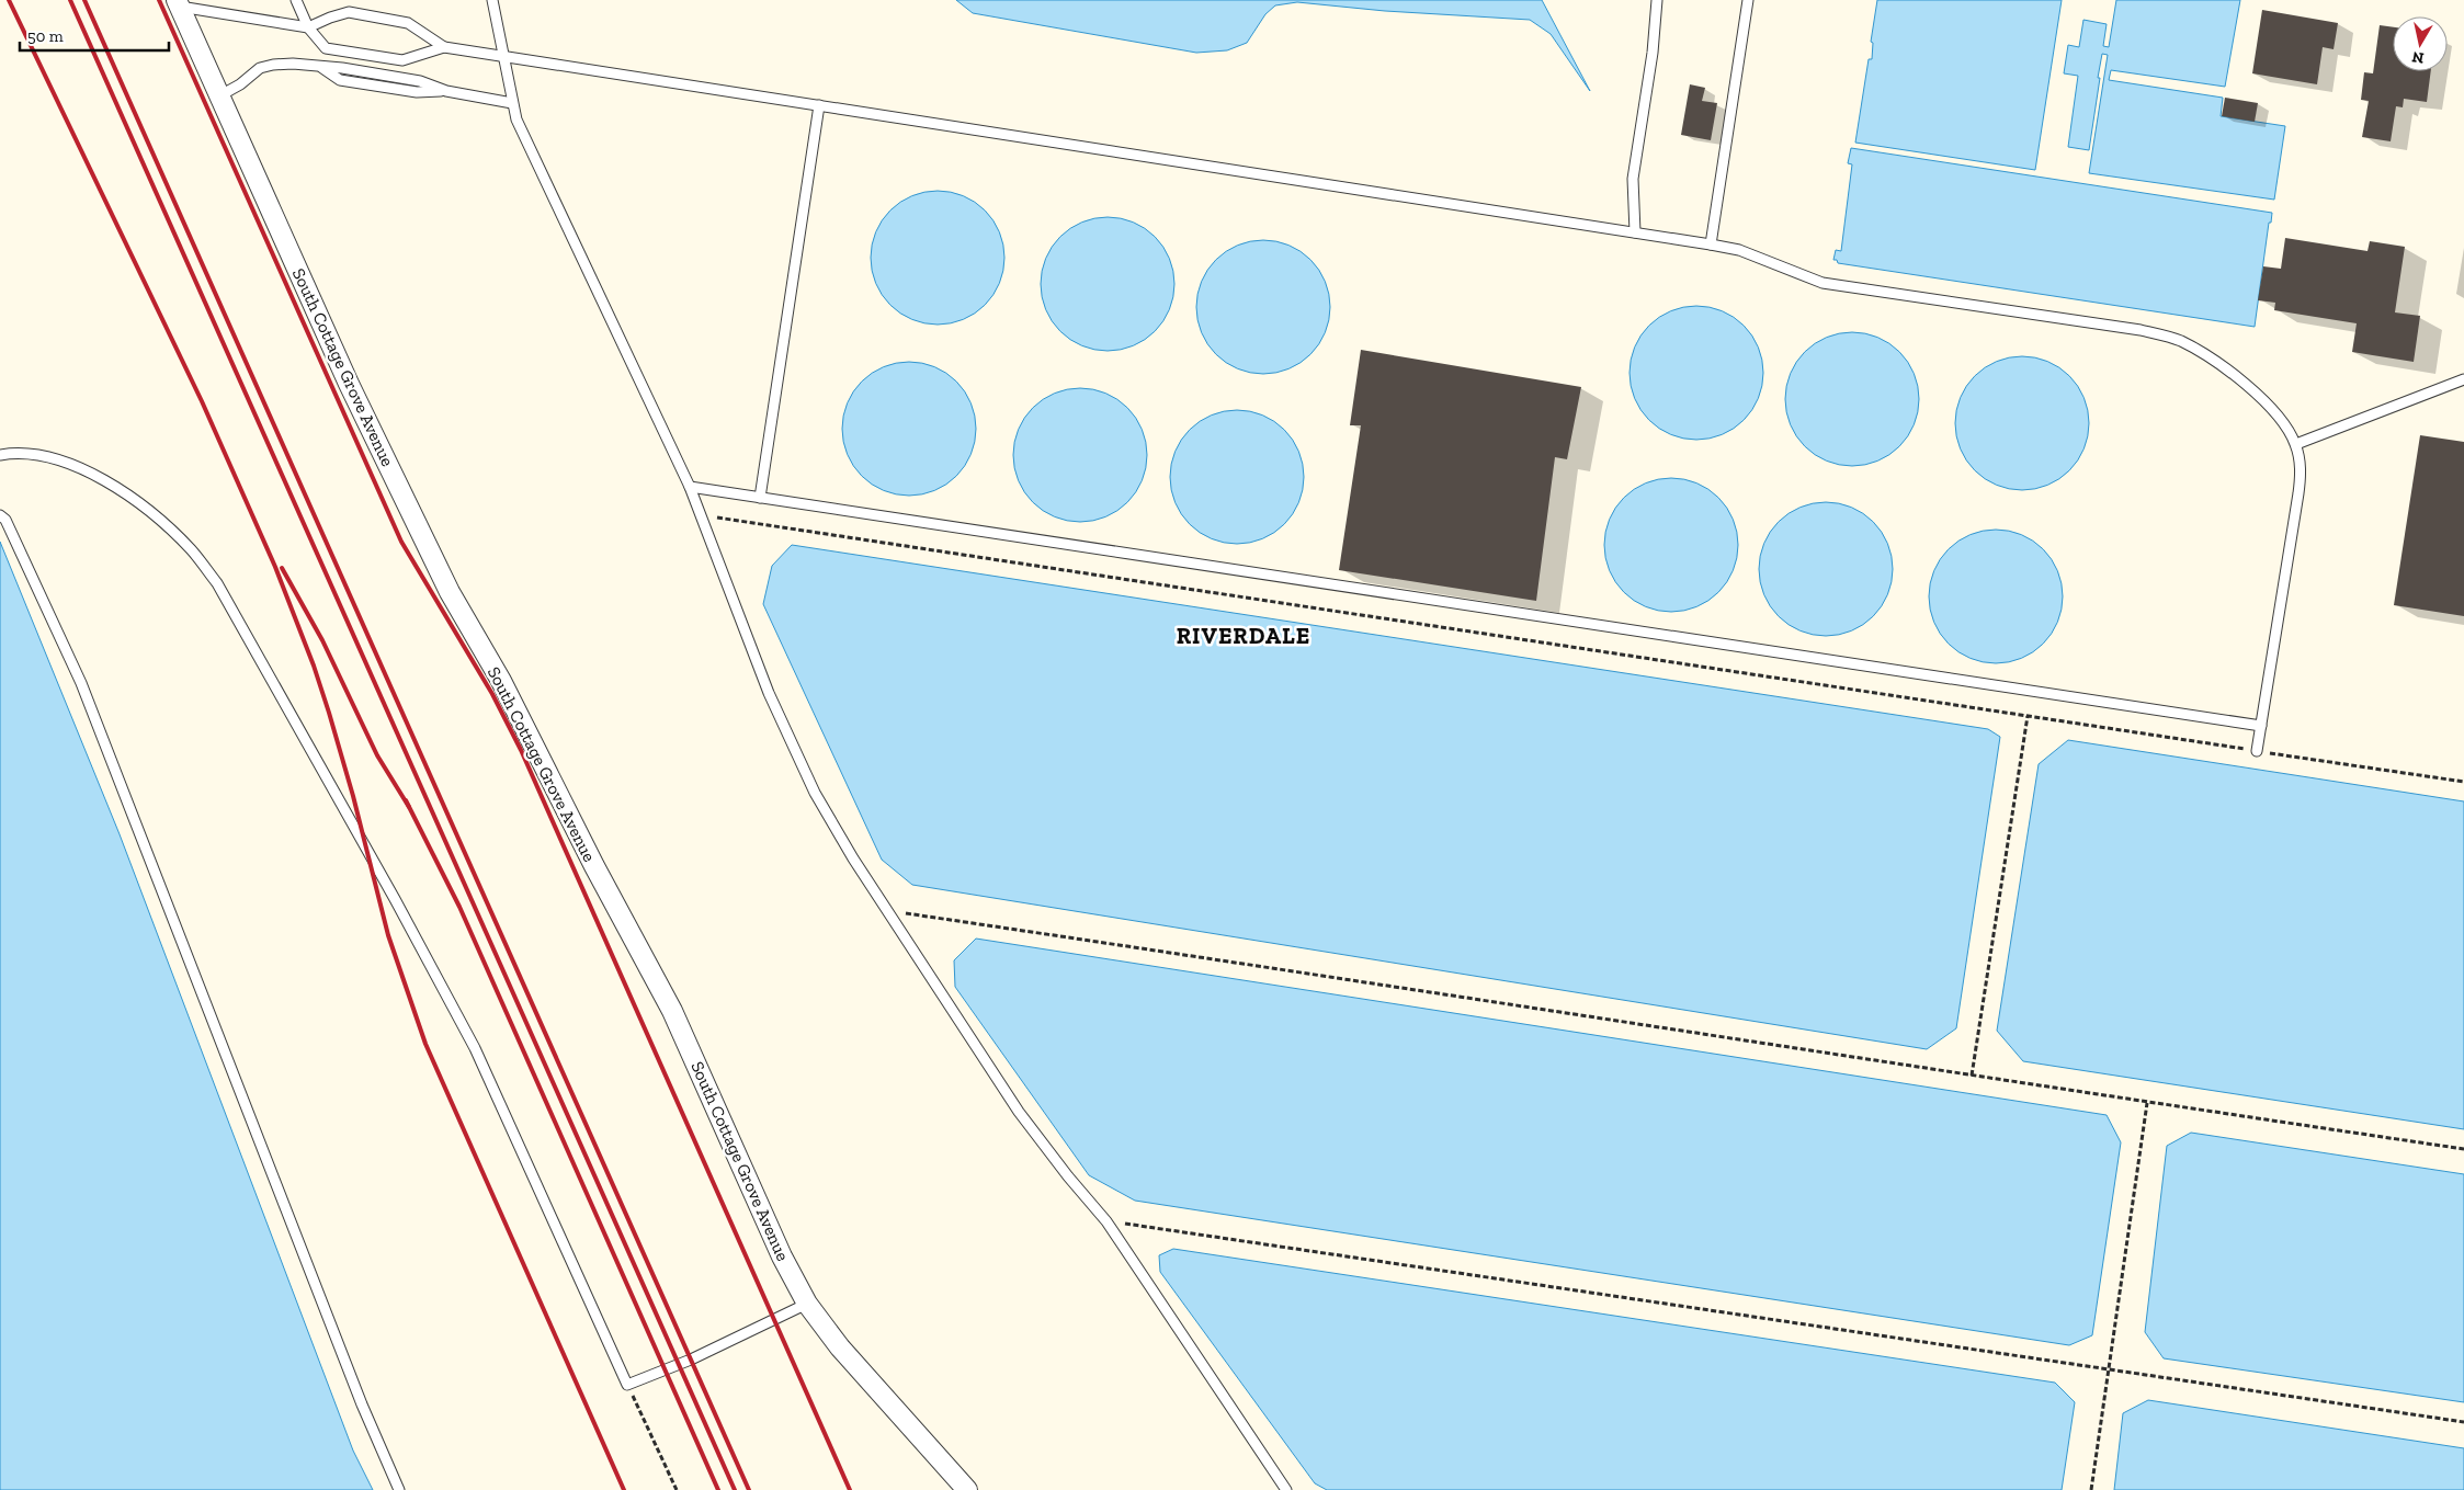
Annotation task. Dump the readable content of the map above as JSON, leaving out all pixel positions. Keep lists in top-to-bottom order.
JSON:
{
  "streets": {
    "street": ["South Cottage Grove Avenue"]
  },
  "districts": ["RIVERDALE"],
  "scale_bar": "50 m",
  "north": "bottom"
}
